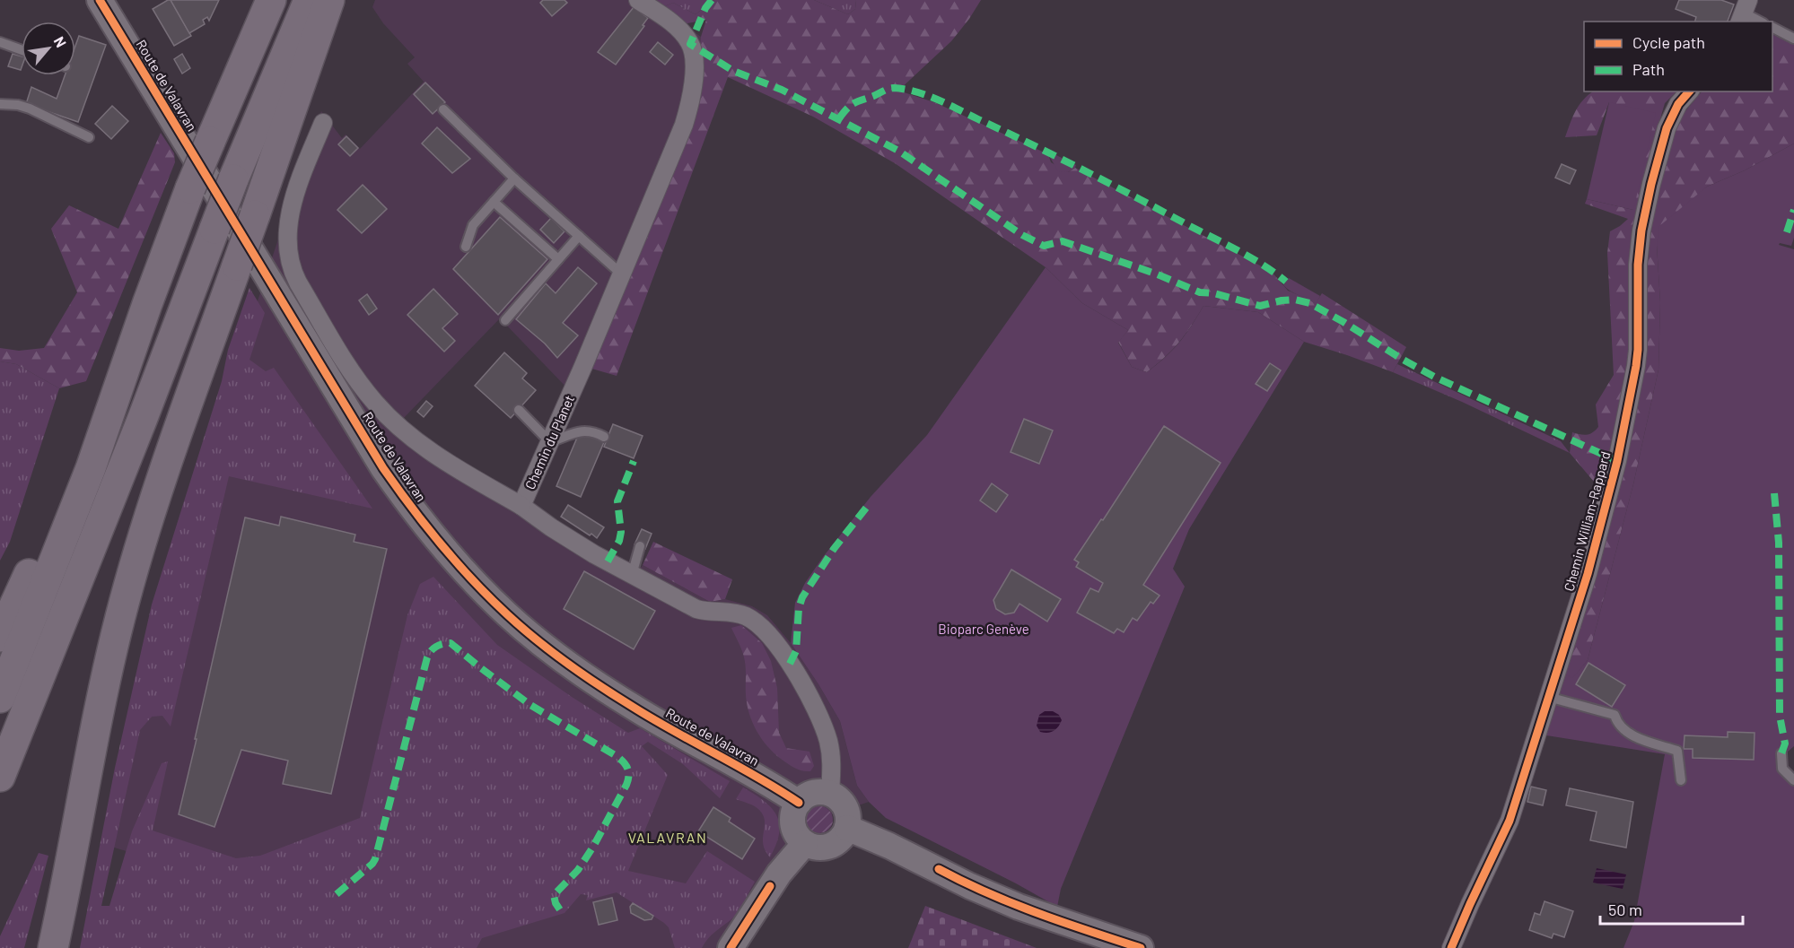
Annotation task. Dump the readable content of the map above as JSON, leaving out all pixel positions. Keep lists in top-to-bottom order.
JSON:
{
  "streets": {
    "street": ["Route de Valavran", "Chemin du Planet", "Chemin William-Rappard"]
  },
  "crossings": [
    ["Route de Valavran", "Chemin du Planet"]
  ],
  "districts": ["VALAVRAN"],
  "parks": ["Bioparc Genève"],
  "legend": ["Cycle path", "Path"],
  "scale_bar": "50 m",
  "north": "top right"
}
